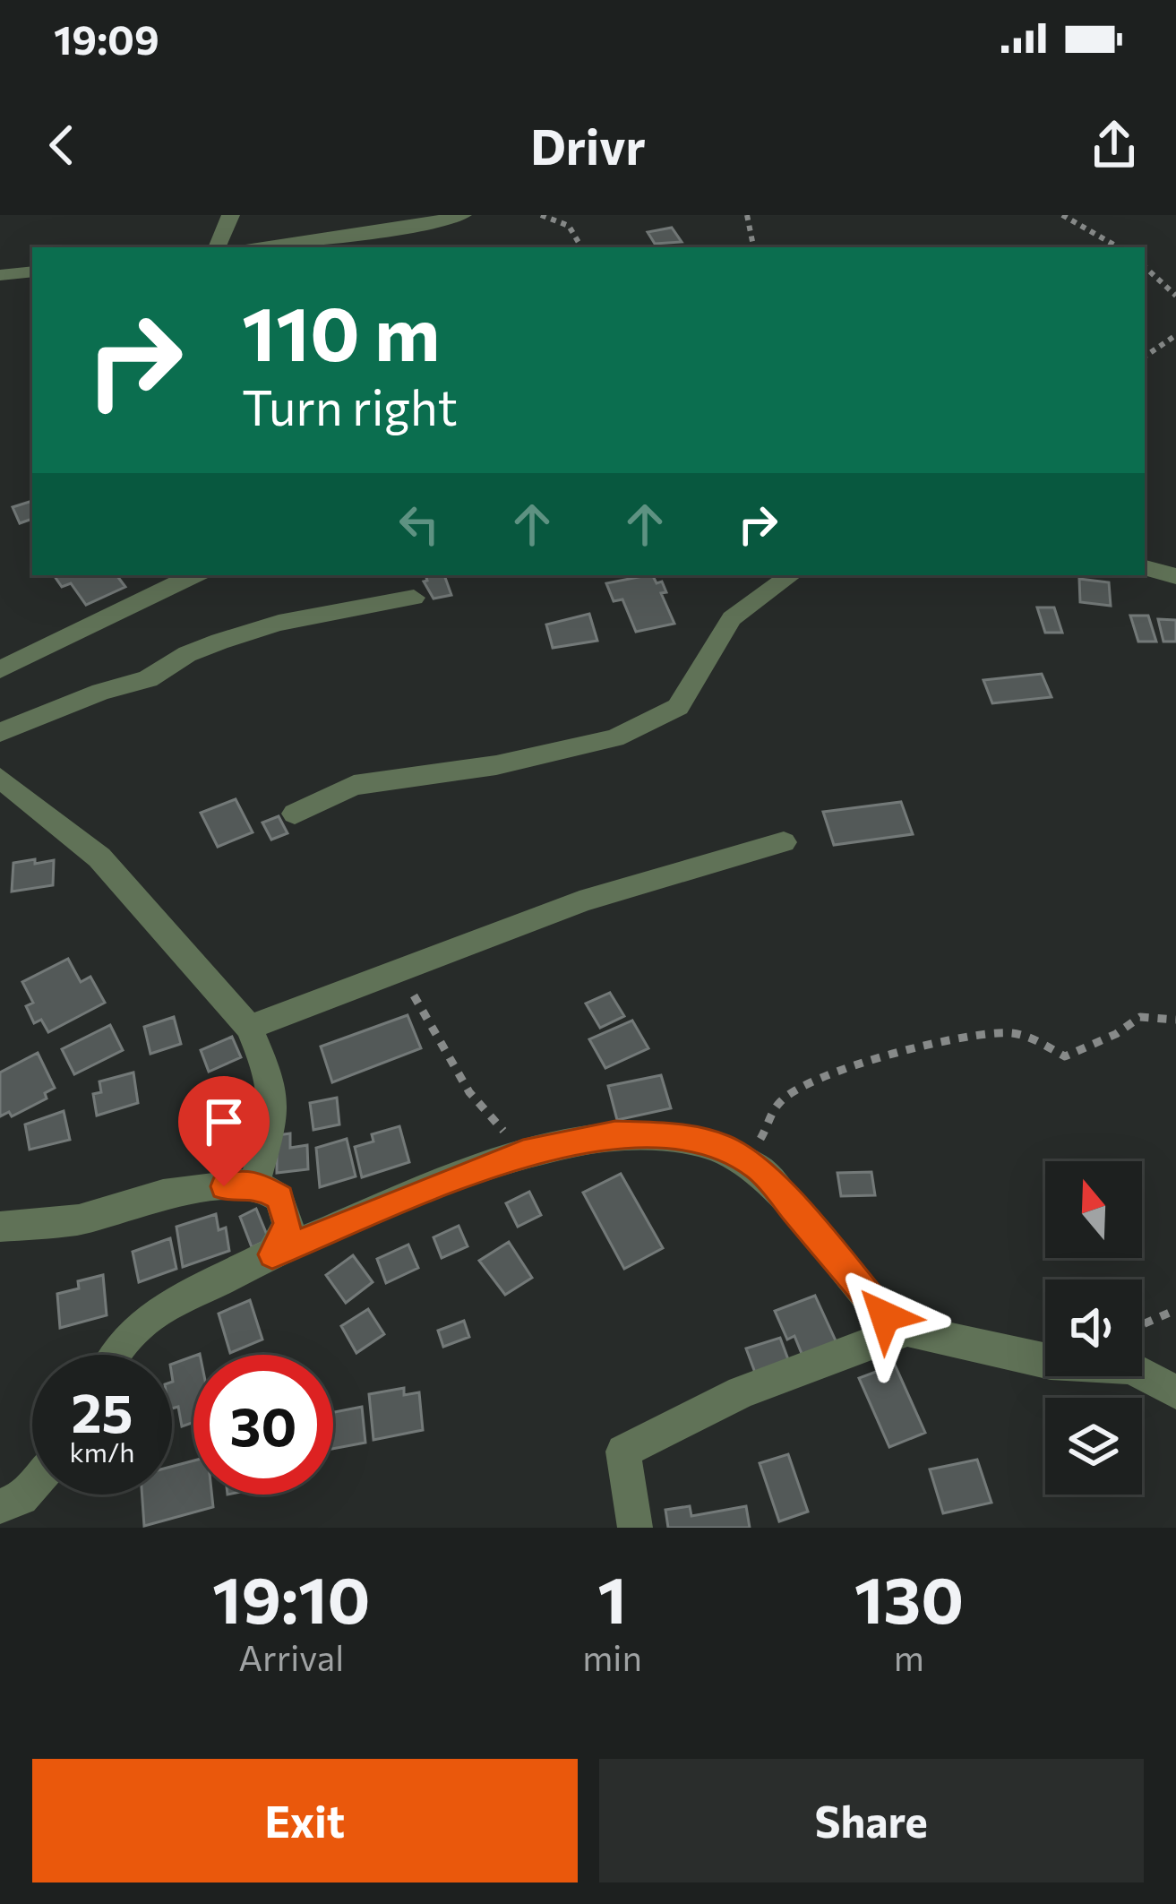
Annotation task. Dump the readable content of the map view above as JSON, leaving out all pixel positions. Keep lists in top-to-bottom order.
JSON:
{
  "north": "top",
  "page": {
    "status": "19:09",
    "header": "Drivr",
    "turn": ["110 m", "Turn right"],
    "speed": "25 km/h",
    "limit": "30",
    "eta": [
      "19:10",
      "Arrival",
      "1",
      "min",
      "130",
      "m"
    ],
    "buttons": ["Exit", "Share"]
  }
}
